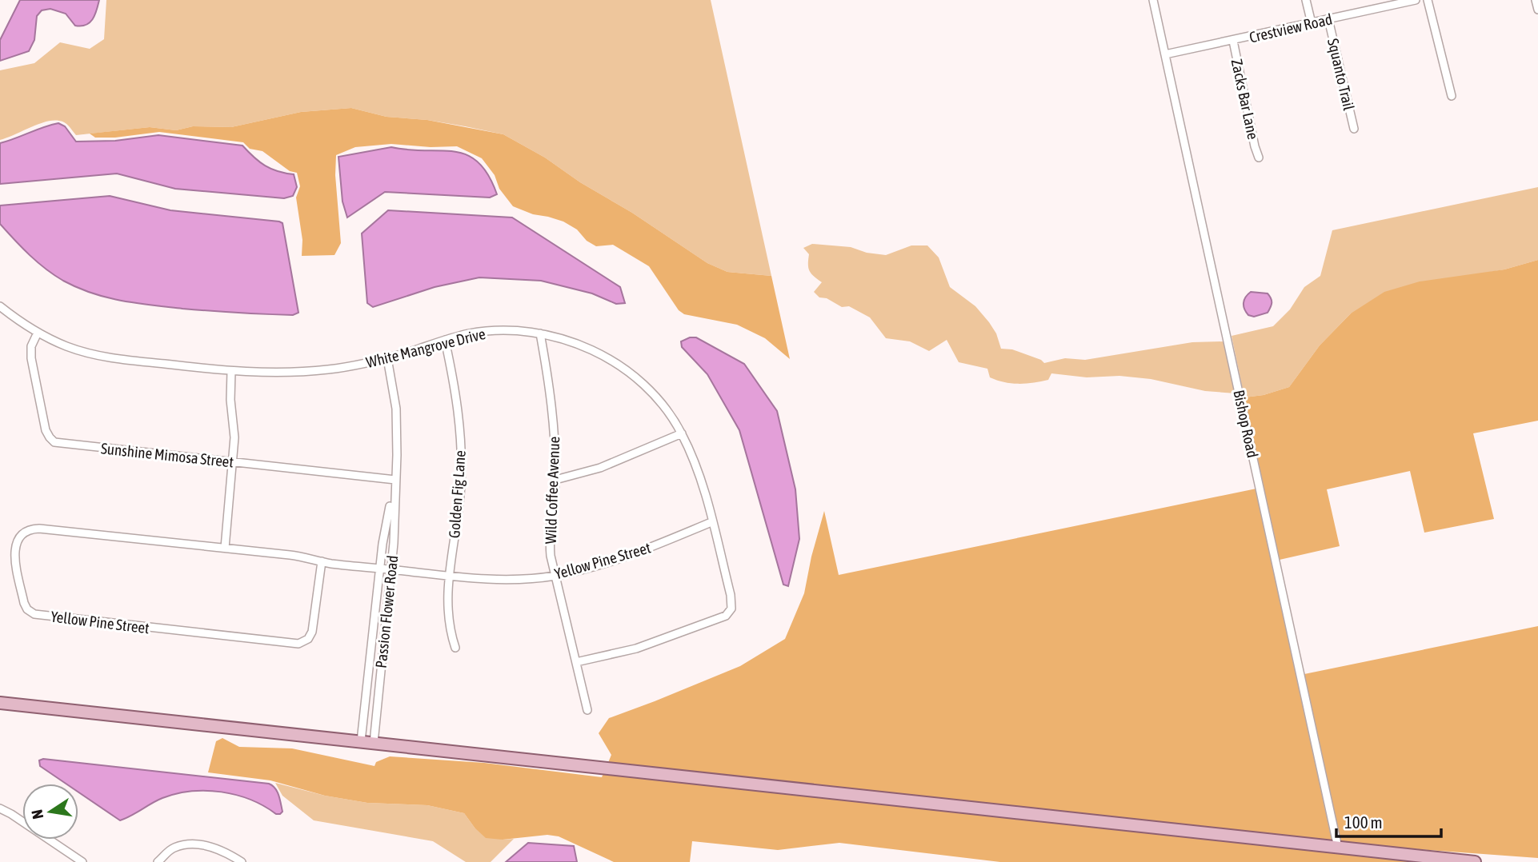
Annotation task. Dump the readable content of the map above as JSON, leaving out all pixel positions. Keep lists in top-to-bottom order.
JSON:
{
  "streets": {
    "street": [
      "Crestview Road",
      "Squanto Trail",
      "Zacks Bar Lane",
      "White Mangrove Drive",
      "Bishop Road",
      "Sunshine Mimosa Street",
      "Wild Coffee Avenue",
      "Golden Fig Lane",
      "Yellow Pine Street",
      "Passion Flower Road"
    ]
  },
  "crossings": [
    ["Crestview Road", "Squanto Trail"],
    ["Crestview Road", "Zacks Bar Lane"],
    ["Crestview Road", "Bishop Road"],
    ["White Mangrove Drive", "Sunshine Mimosa Street"],
    ["White Mangrove Drive", "Wild Coffee Avenue"],
    ["White Mangrove Drive", "Golden Fig Lane"],
    ["White Mangrove Drive", "Yellow Pine Street"],
    ["White Mangrove Drive", "Passion Flower Road"],
    ["Sunshine Mimosa Street", "Passion Flower Road"],
    ["Wild Coffee Avenue", "Yellow Pine Street"],
    ["Golden Fig Lane", "Yellow Pine Street"],
    ["Yellow Pine Street", "Passion Flower Road"]
  ],
  "scale_bar": "100 m",
  "north": "left"
}
